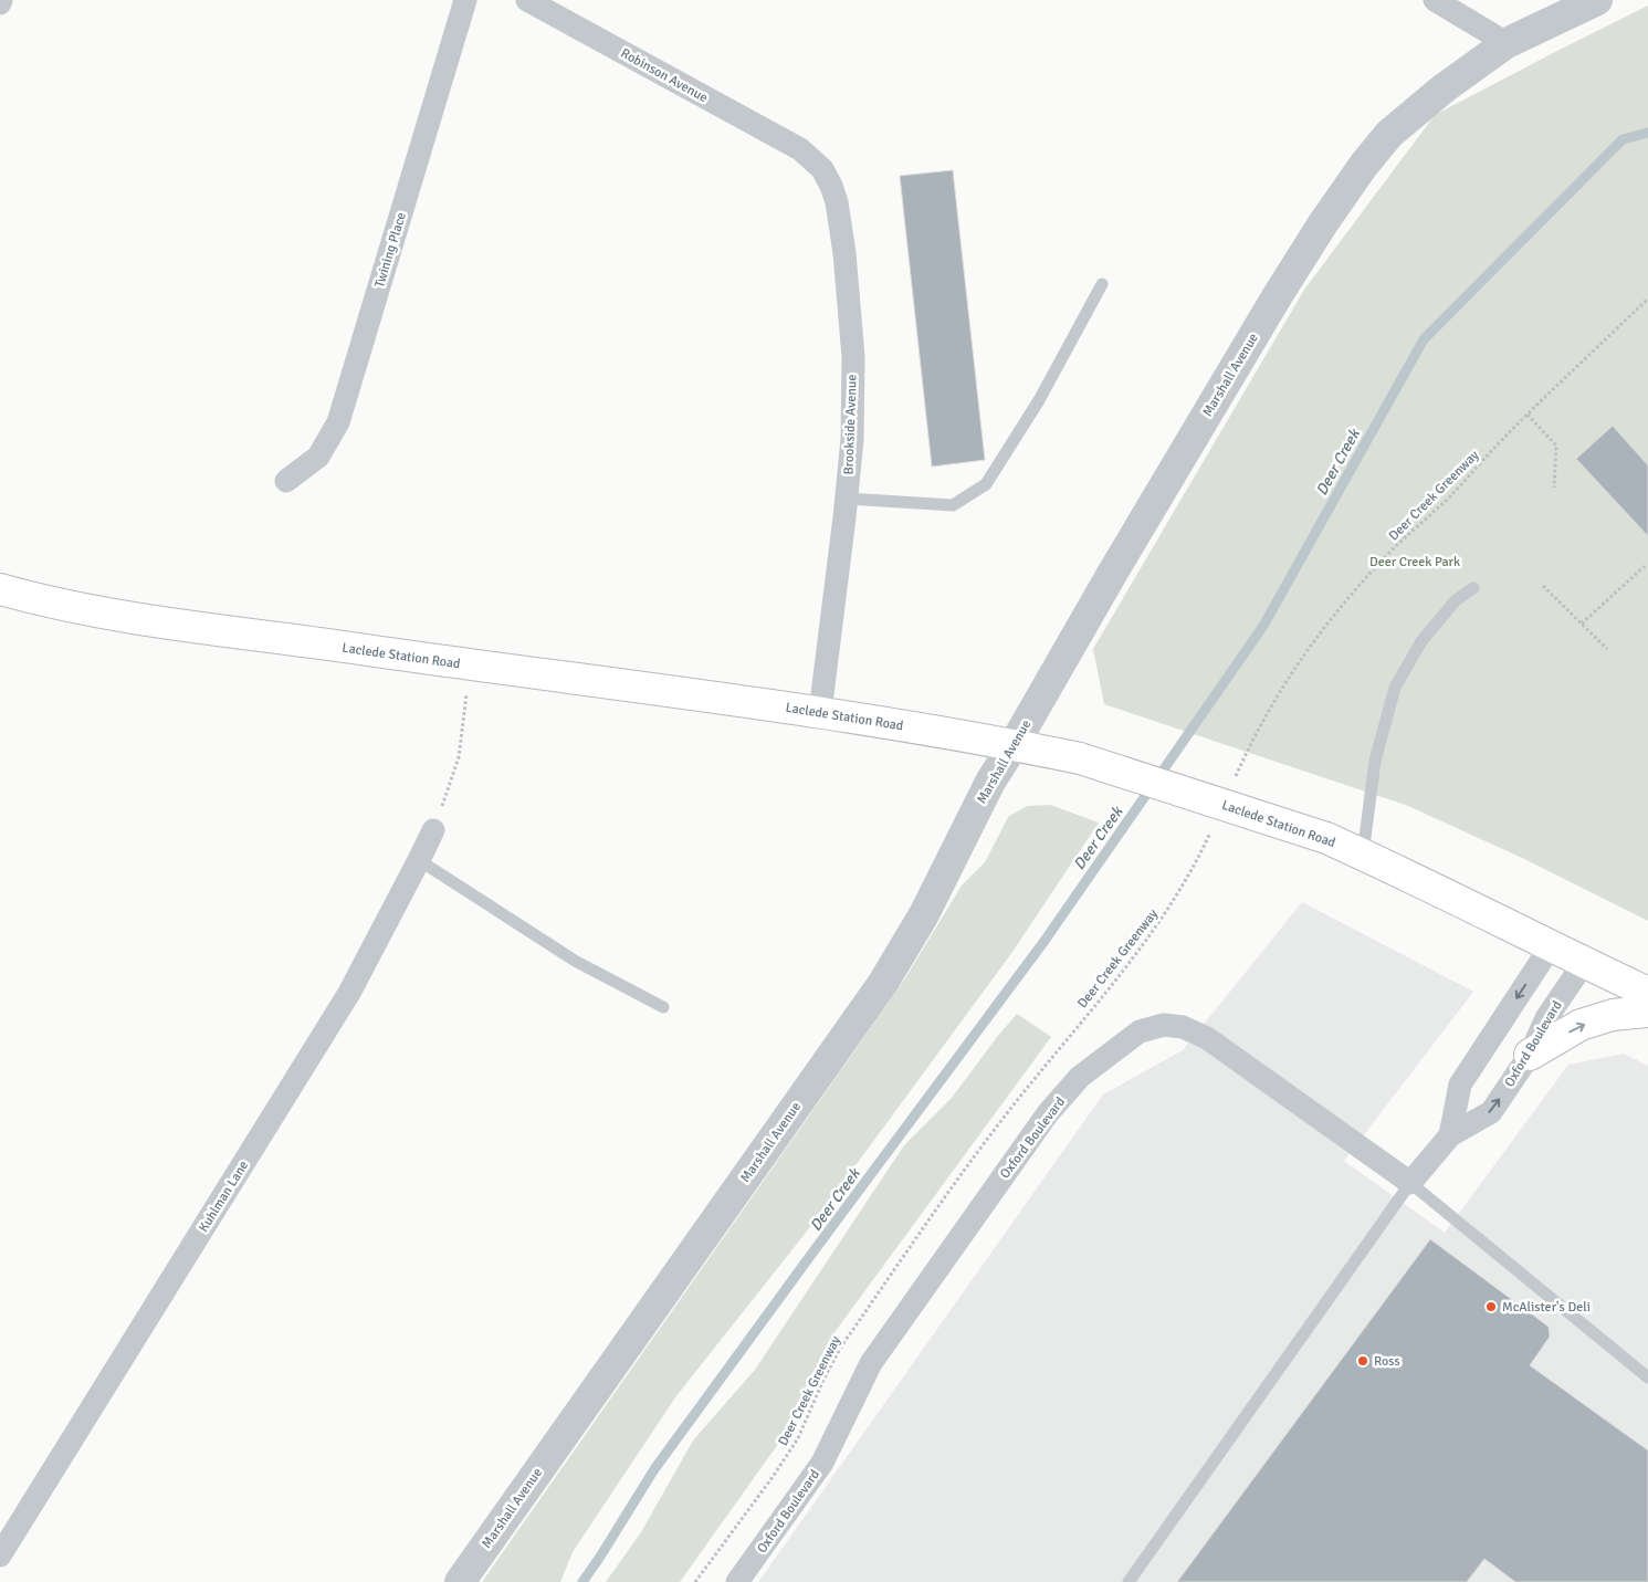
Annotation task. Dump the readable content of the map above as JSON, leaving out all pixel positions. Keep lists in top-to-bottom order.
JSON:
{
  "streets": {
    "main road": ["Laclede Station Road"],
    "street": [
      "Robinson Avenue",
      "Twining Place",
      "Marshall Avenue",
      "Brookside Avenue",
      "Oxford Boulevard",
      "Kuhlman Lane"
    ],
    "path": ["Deer Creek Greenway"]
  },
  "crossings": [
    ["Robinson Avenue", "Brookside Avenue"],
    ["Marshall Avenue", "Laclede Station Road"],
    ["Brookside Avenue", "Laclede Station Road"],
    ["Laclede Station Road", "Oxford Boulevard"]
  ],
  "water": ["Deer Creek"],
  "parks": ["Deer Creek Park"],
  "places": ["McAlister's Deli", "Ross"]
}
